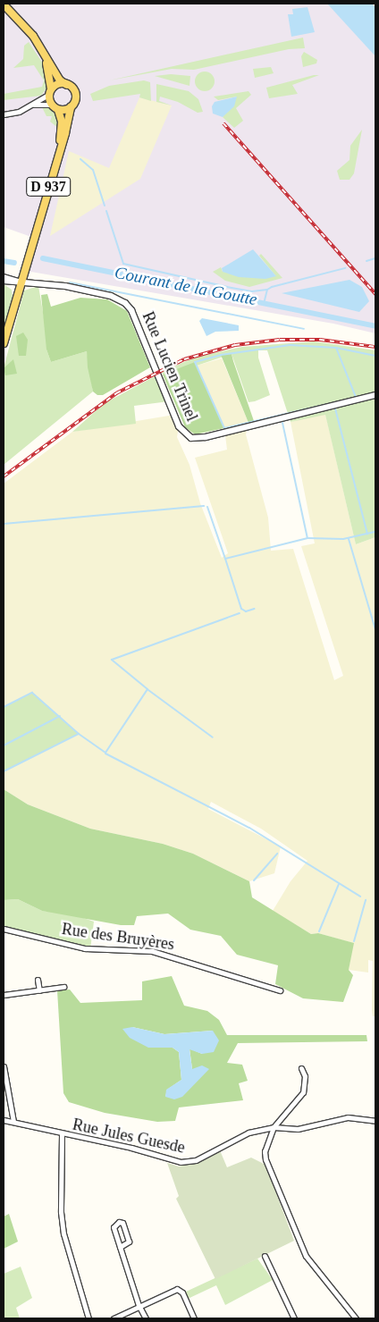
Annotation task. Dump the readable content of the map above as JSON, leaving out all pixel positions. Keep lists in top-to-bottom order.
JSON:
{
  "streets": {
    "main road": ["D 937"],
    "street": ["Rue Lucien Trinel", "Rue des Bruyères", "Rue Jules Guesde"]
  },
  "crossings": [
    ["D 937", "Rue Lucien Trinel"]
  ],
  "water": ["Courant de la Goutte"]
}
